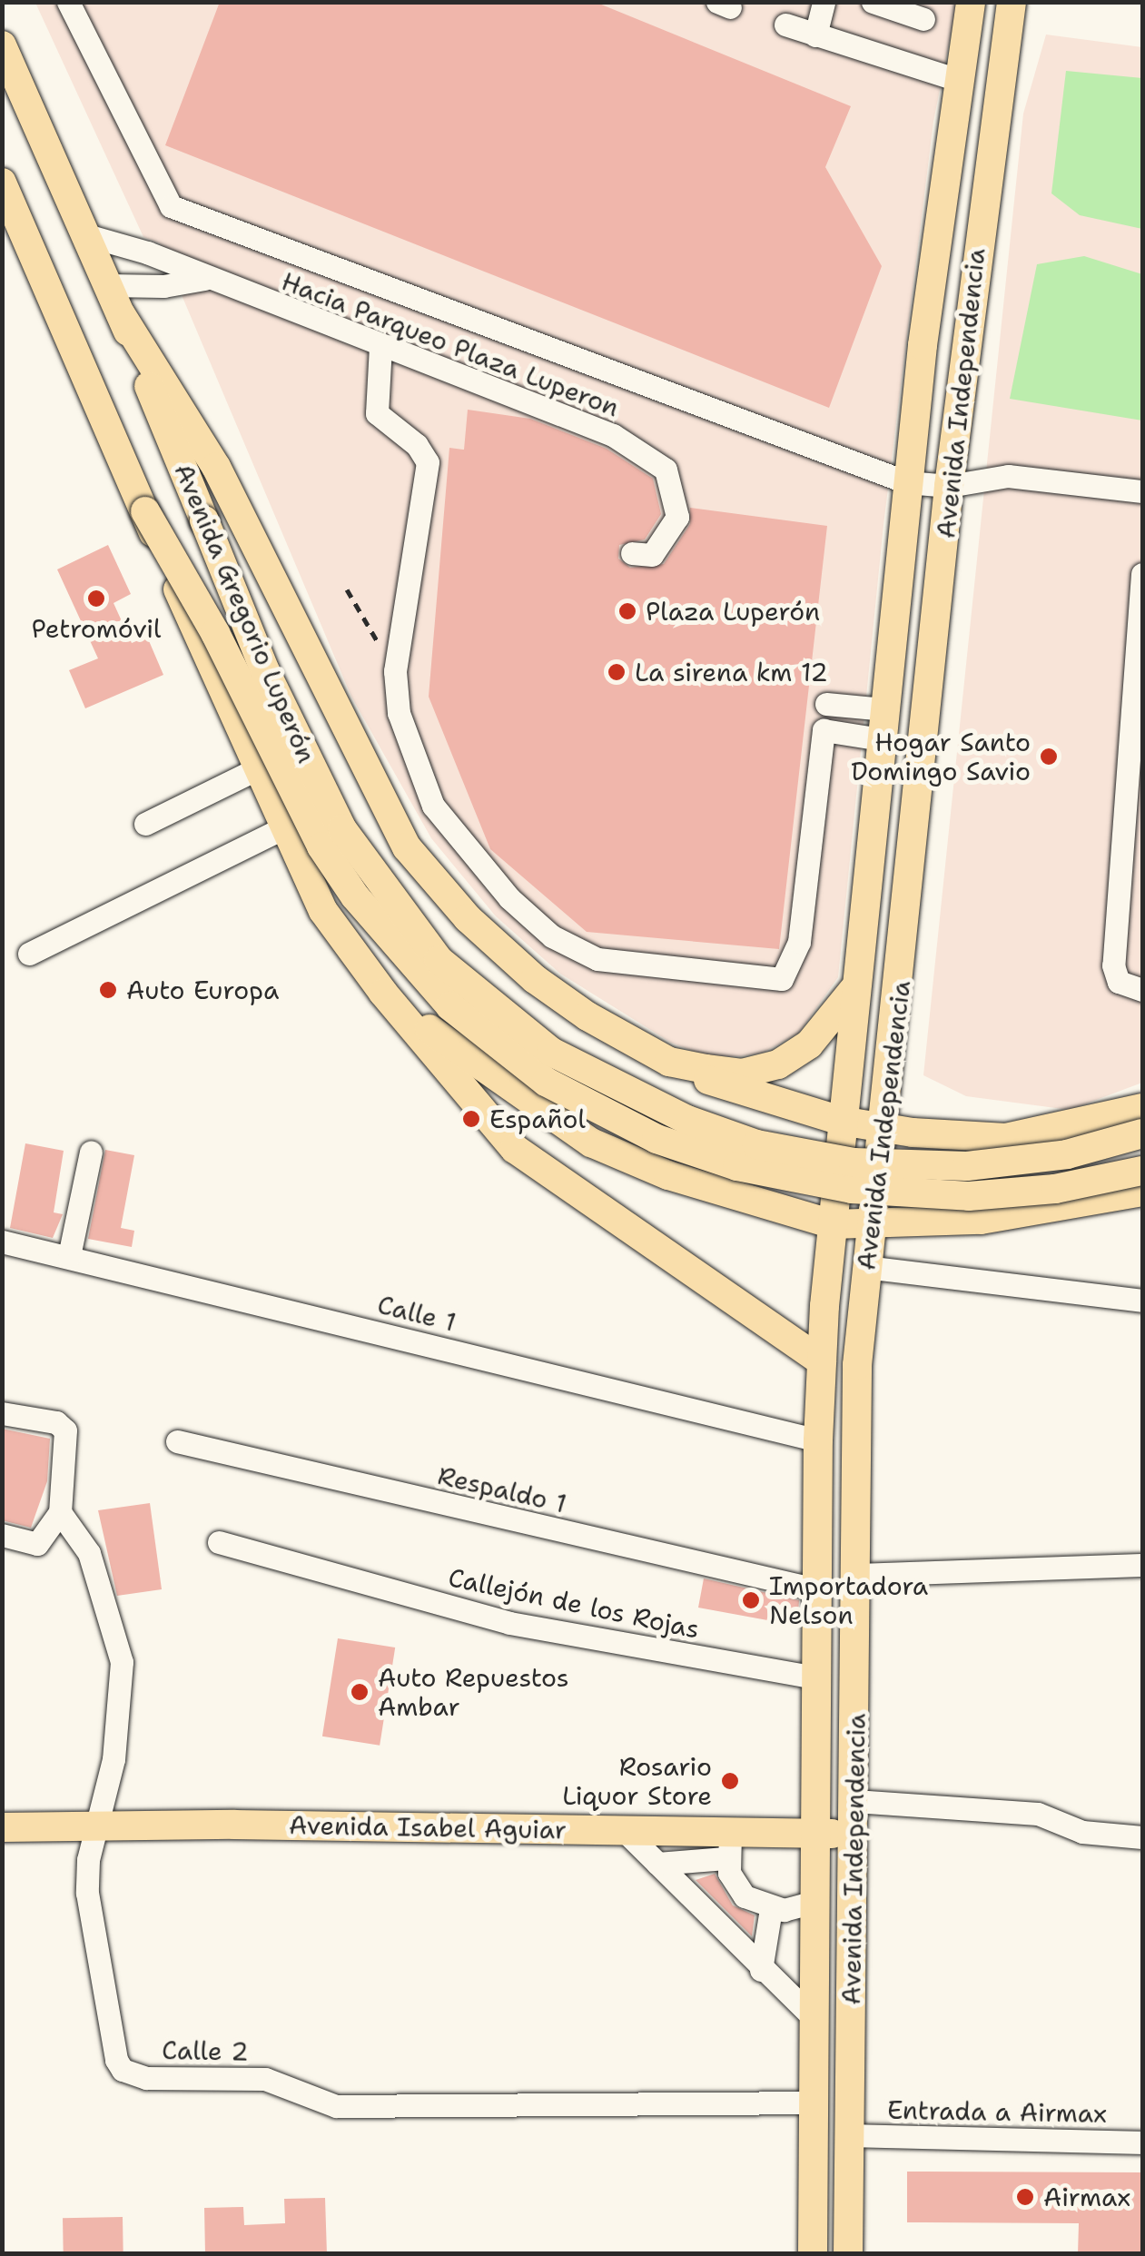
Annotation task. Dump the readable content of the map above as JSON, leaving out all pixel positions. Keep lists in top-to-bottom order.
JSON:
{
  "streets": {
    "main road": ["Avenida Independencia", "Avenida Gregorio Luperón", "Avenida Isabel Aguiar"],
    "street": [
      "Hacia Parqueo Plaza Luperon",
      "Calle 1",
      "Respaldo 1",
      "Callejón de los Rojas",
      "Calle 2",
      "Entrada a Airmax"
    ]
  },
  "crossings": [
    ["Hacia Parqueo Plaza Luperon", "Avenida Gregorio Luperón"],
    ["Avenida Independencia", "Calle 1"],
    ["Avenida Independencia", "Respaldo 1"],
    ["Avenida Independencia", "Callejón de los Rojas"],
    ["Avenida Independencia", "Avenida Isabel Aguiar"],
    ["Avenida Independencia", "Calle 2"],
    ["Avenida Independencia", "Entrada a Airmax"],
    ["Avenida Isabel Aguiar", "Calle 2"]
  ],
  "places": [
    "Petromóvil",
    "Plaza Luperón",
    "La sirena km 12",
    "Hogar Santo Domingo Savio",
    "Auto Europa",
    "Español",
    "Importadora Nelson",
    "Auto Repuestos Ambar",
    "Rosario Liquor Store",
    "Airmax"
  ]
}
